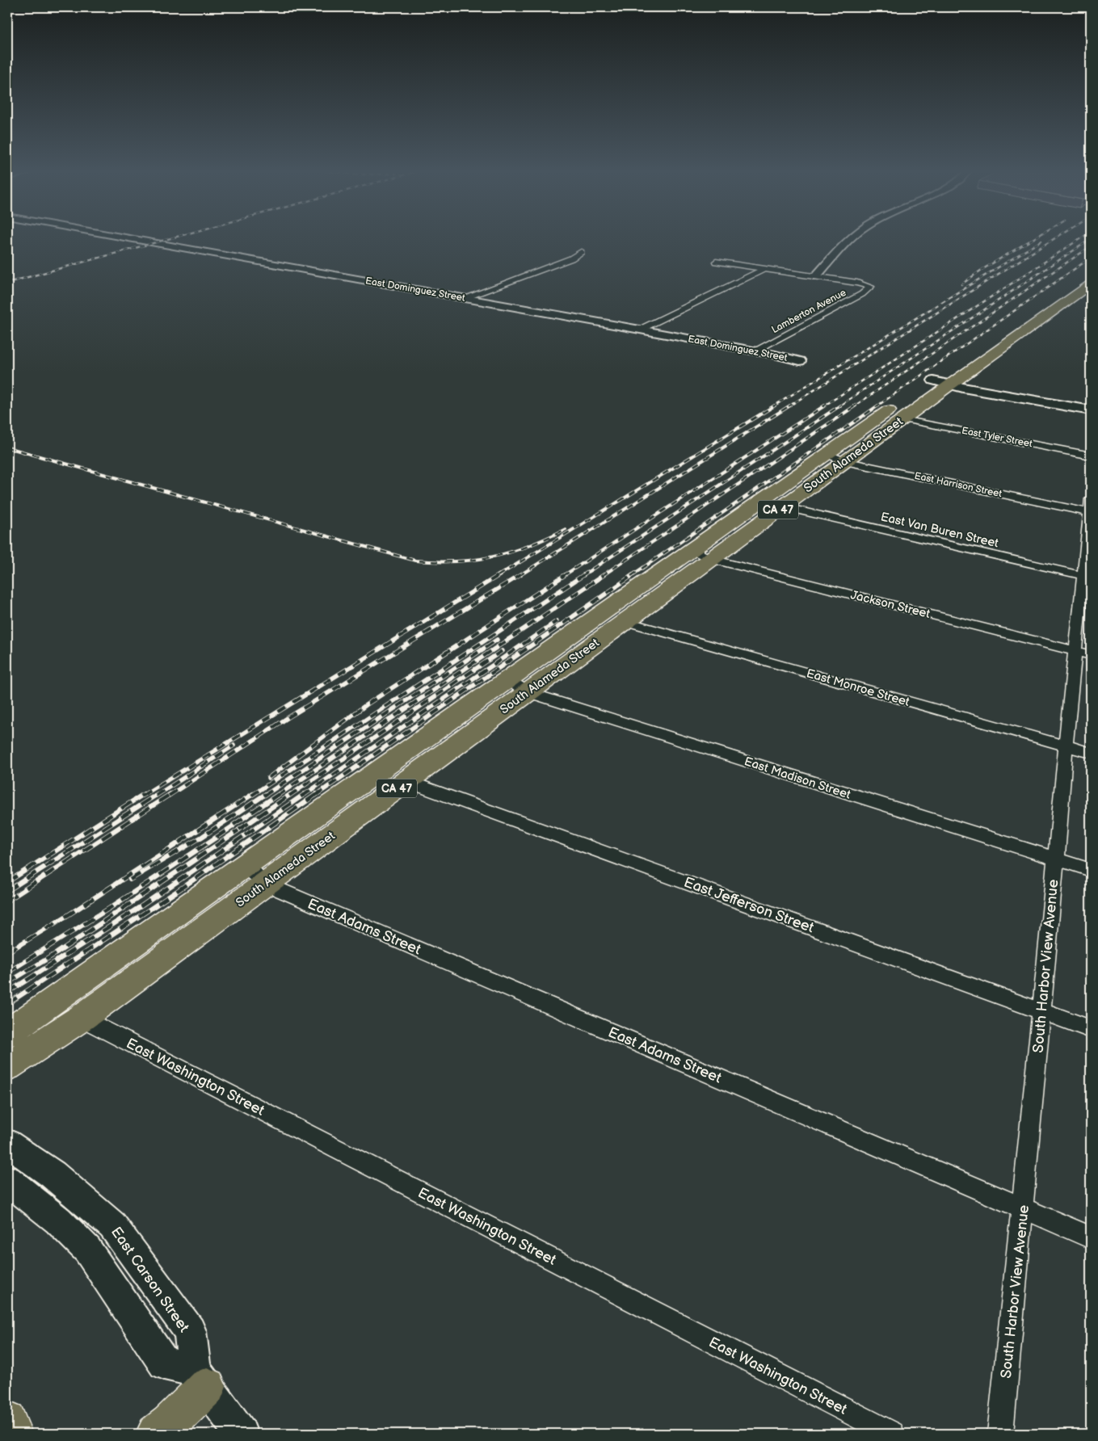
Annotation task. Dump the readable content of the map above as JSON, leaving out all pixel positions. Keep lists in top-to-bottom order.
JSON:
{
  "streets": {
    "main road": ["South Alameda Street", "CA 47"],
    "street": [
      "East Dominguez Street",
      "Lamberton Avenue",
      "East Tyler Street",
      "East Harrison Street",
      "East Van Buren Street",
      "Jackson Street",
      "East Monroe Street",
      "East Madison Street",
      "East Jefferson Street",
      "East Adams Street",
      "South Harbor View Avenue",
      "East Washington Street",
      "East Carson Street"
    ]
  },
  "crossings": [
    ["East Dominguez Street", "Lamberton Avenue"],
    ["East Tyler Street", "South Alameda Street"],
    ["South Alameda Street", "East Harrison Street"],
    ["South Alameda Street", "East Van Buren Street"],
    ["South Alameda Street", "Jackson Street"],
    ["South Alameda Street", "East Monroe Street"],
    ["South Alameda Street", "East Madison Street"],
    ["South Alameda Street", "East Jefferson Street"],
    ["South Alameda Street", "East Adams Street"],
    ["South Alameda Street", "East Washington Street"],
    ["East Harrison Street", "South Harbor View Avenue"],
    ["East Van Buren Street", "South Harbor View Avenue"],
    ["Jackson Street", "South Harbor View Avenue"],
    ["East Monroe Street", "South Harbor View Avenue"],
    ["East Madison Street", "South Harbor View Avenue"],
    ["East Jefferson Street", "South Harbor View Avenue"],
    ["East Adams Street", "South Harbor View Avenue"]
  ]
}
